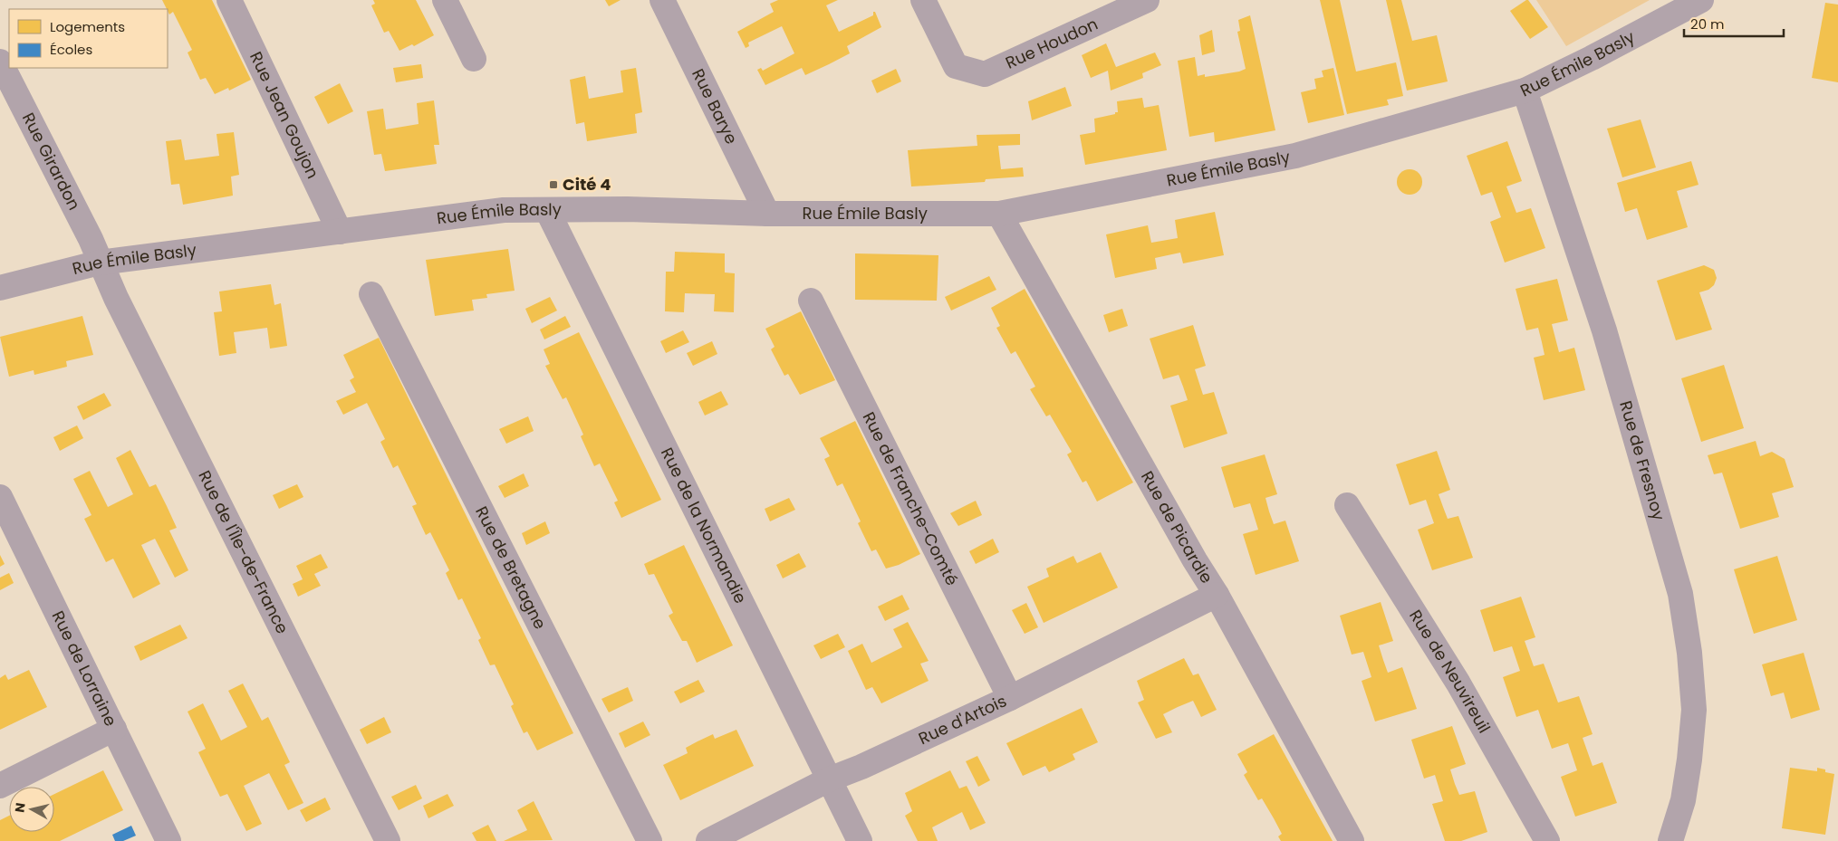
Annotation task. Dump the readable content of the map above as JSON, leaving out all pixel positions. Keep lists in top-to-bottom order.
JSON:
{
  "streets": {
    "street": [
      "Rue Houdon",
      "Rue Émile Basly",
      "Rue Barye",
      "Rue Jean Goujon",
      "Rue Girardon",
      "Rue de Fresnoy",
      "Rue de Franche-Comté",
      "Rue de la Normandie",
      "Rue de Picardie",
      "Rue de l'Île-de-France",
      "Rue de Bretagne",
      "Rue de Lorraine",
      "Rue de Neuvireuil",
      "Rue d'Artois"
    ]
  },
  "crossings": [
    ["Rue Émile Basly", "Rue Barye"],
    ["Rue Émile Basly", "Rue Jean Goujon"],
    ["Rue Émile Basly", "Rue Girardon"],
    ["Rue Émile Basly", "Rue de Fresnoy"],
    ["Rue Émile Basly", "Rue de la Normandie"],
    ["Rue Émile Basly", "Rue de Picardie"],
    ["Rue Émile Basly", "Rue de l'Île-de-France"],
    ["Rue Girardon", "Rue de l'Île-de-France"],
    ["Rue de Franche-Comté", "Rue d'Artois"],
    ["Rue de la Normandie", "Rue d'Artois"],
    ["Rue de Picardie", "Rue d'Artois"]
  ],
  "places": {
    "transit": ["Cité 4"]
  },
  "legend": ["Logements", "Écoles"],
  "scale_bar": "20 m",
  "north": "left"
}
